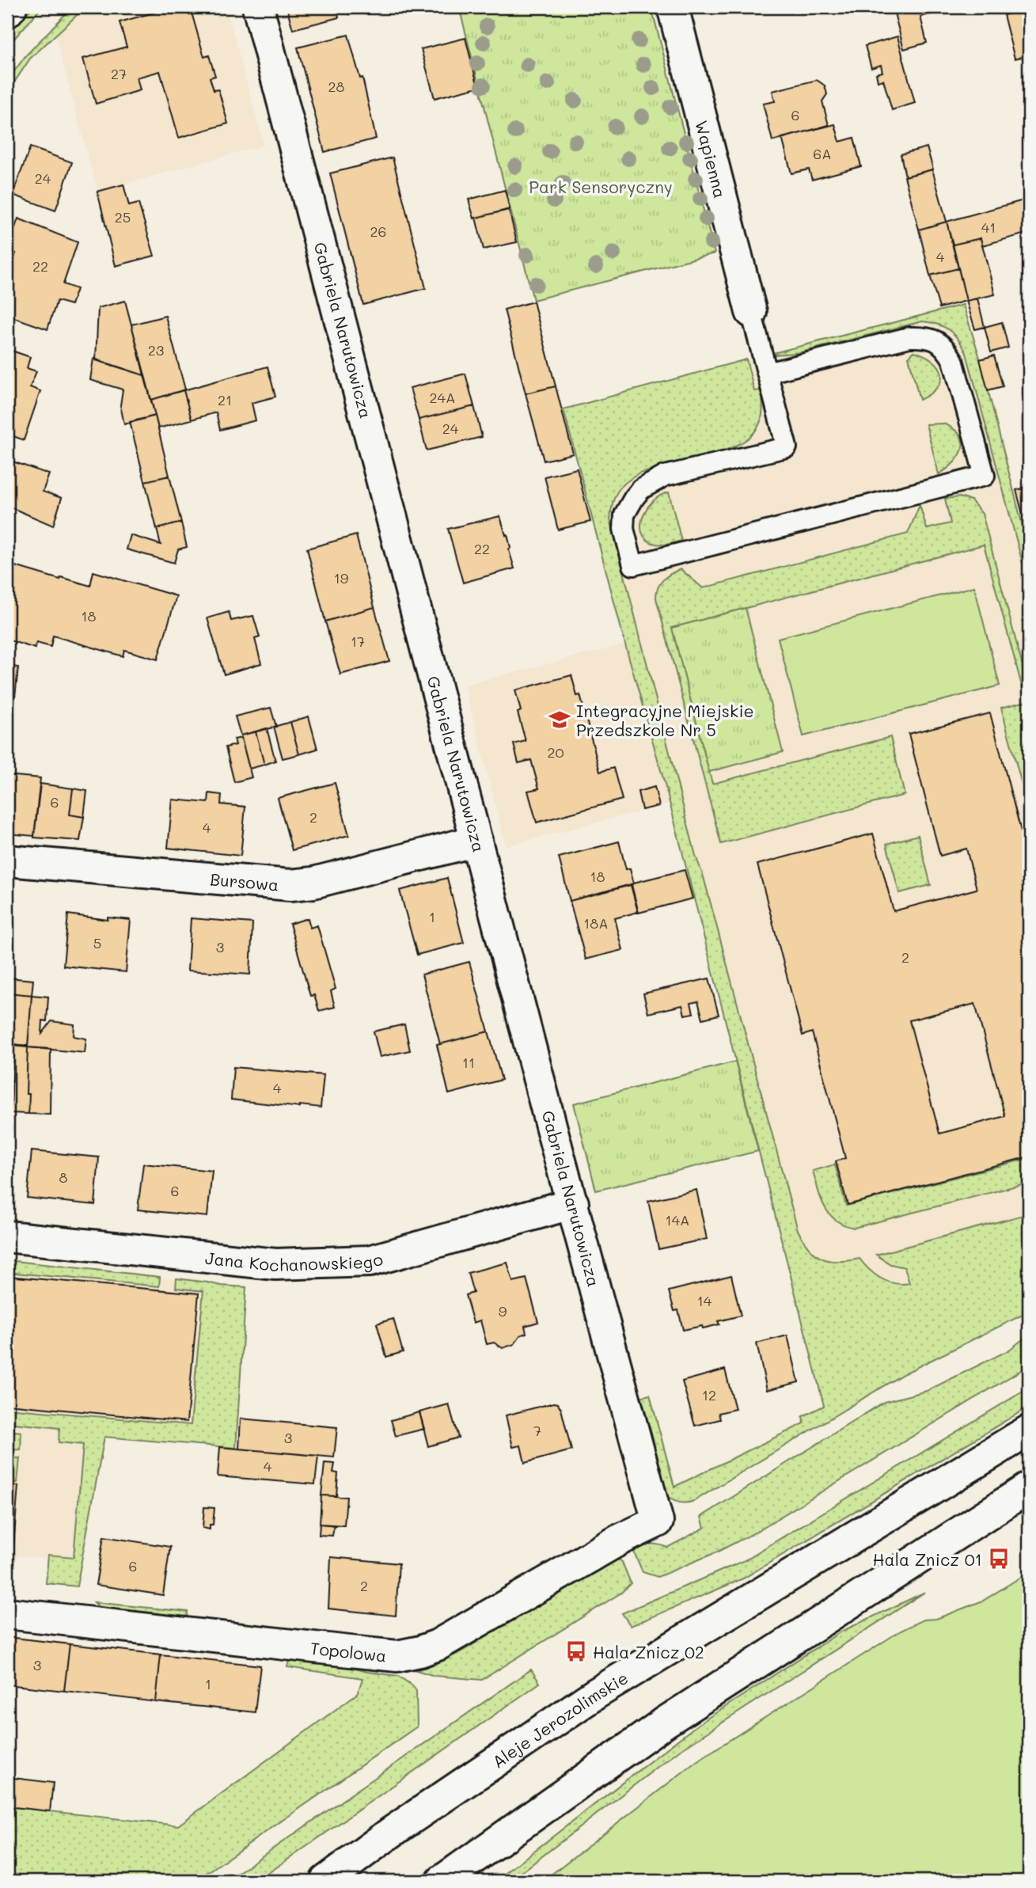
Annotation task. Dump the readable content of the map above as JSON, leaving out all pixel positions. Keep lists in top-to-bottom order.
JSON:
{
  "streets": {
    "street": [
      "Wapienna",
      "Gabriela Narutowicza",
      "Bursowa",
      "Jana Kochanowskiego",
      "Topolowa",
      "Aleje Jerozolimskie"
    ]
  },
  "crossings": [
    ["Gabriela Narutowicza", "Bursowa"],
    ["Gabriela Narutowicza", "Jana Kochanowskiego"],
    ["Gabriela Narutowicza", "Topolowa"]
  ],
  "parks": ["Park Sensoryczny"],
  "places": {
    "school or university": ["Integracyjne Miejskie Przedszkole Nr 5"],
    "bus stop": ["Hala Znicz 01", "Hala Znicz 02"]
  },
  "house_numbers": [
    "27",
    "28",
    "6",
    "6A",
    "24",
    "25",
    "41",
    "26",
    "4",
    "22",
    "23",
    "24A",
    "21",
    "24",
    "22",
    "19",
    "18",
    "17",
    "20",
    "6",
    "2",
    "4",
    "18",
    "1",
    "18A",
    "5",
    "3",
    "2",
    "11",
    "4",
    "8",
    "6",
    "14A",
    "14",
    "9",
    "12",
    "7",
    "3",
    "4",
    "6",
    "2",
    "3",
    "1"
  ]
}
